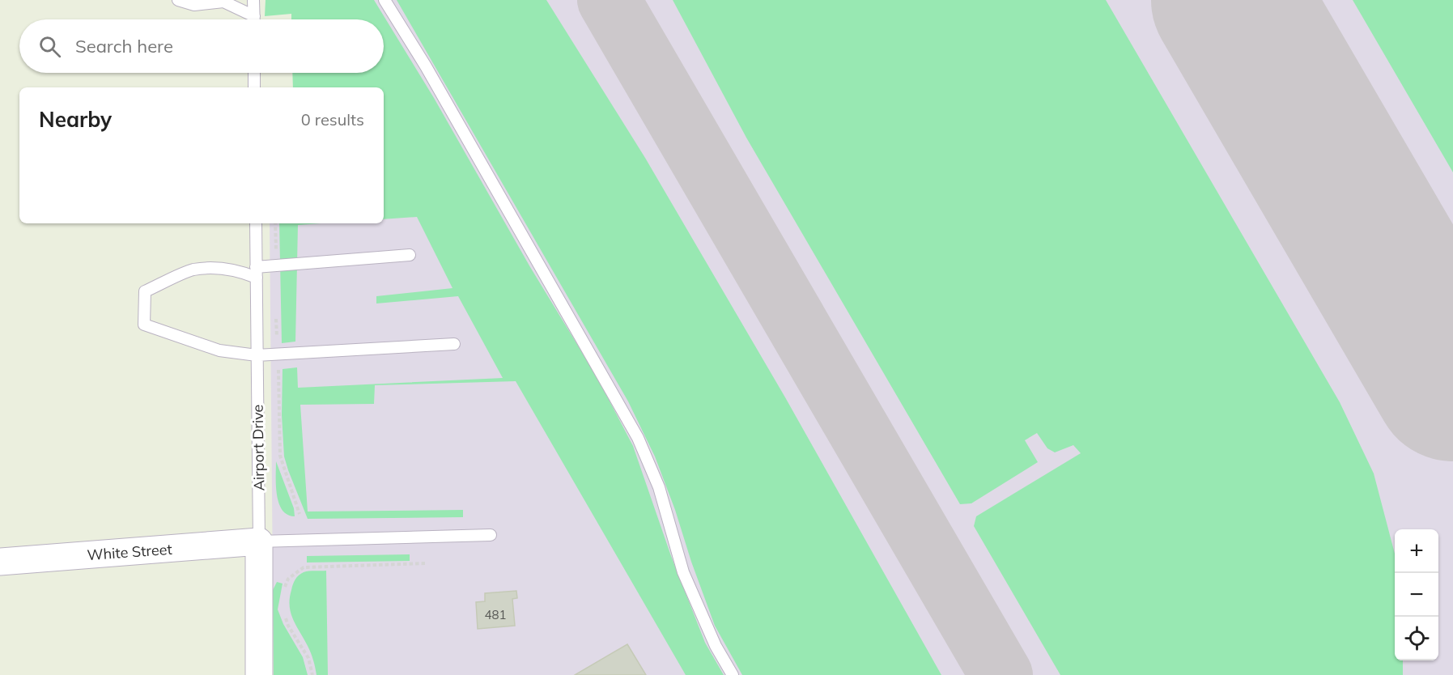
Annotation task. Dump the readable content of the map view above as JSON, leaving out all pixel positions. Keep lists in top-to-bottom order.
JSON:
{
  "streets": {
    "main road": ["Airport Drive", "White Street"]
  },
  "crossings": [
    ["Airport Drive", "White Street"]
  ],
  "house_numbers": ["481"],
  "page": {
    "search": "Search here",
    "heading": ["Nearby", "0 results"],
    "map_buttons": ["+", "−"]
  }
}
